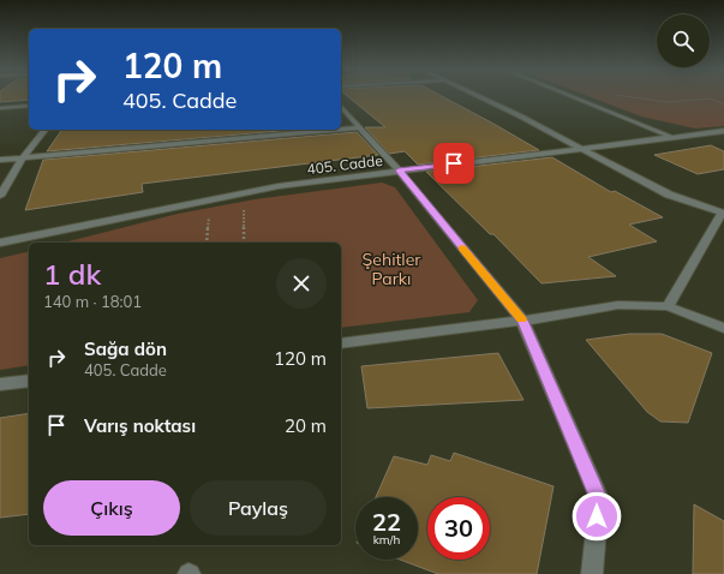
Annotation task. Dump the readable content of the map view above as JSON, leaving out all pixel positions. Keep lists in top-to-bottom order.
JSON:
{
  "streets": {
    "street": ["405. Cadde"]
  },
  "parks": ["Şehitler Parkı"],
  "page": {
    "turn": ["120 m", "405. Cadde"],
    "heading": ["1 dk", "140 m · 18:01"],
    "list": [
      {
        "name": "Sağa dön",
        "note": "405. Cadde",
        "value": "120 m"
      },
      {
        "name": "Varış noktası",
        "value": "20 m"
      }
    ],
    "buttons": ["Çıkış", "Paylaş"],
    "speed": "22 km/h",
    "limit": "30"
  }
}
